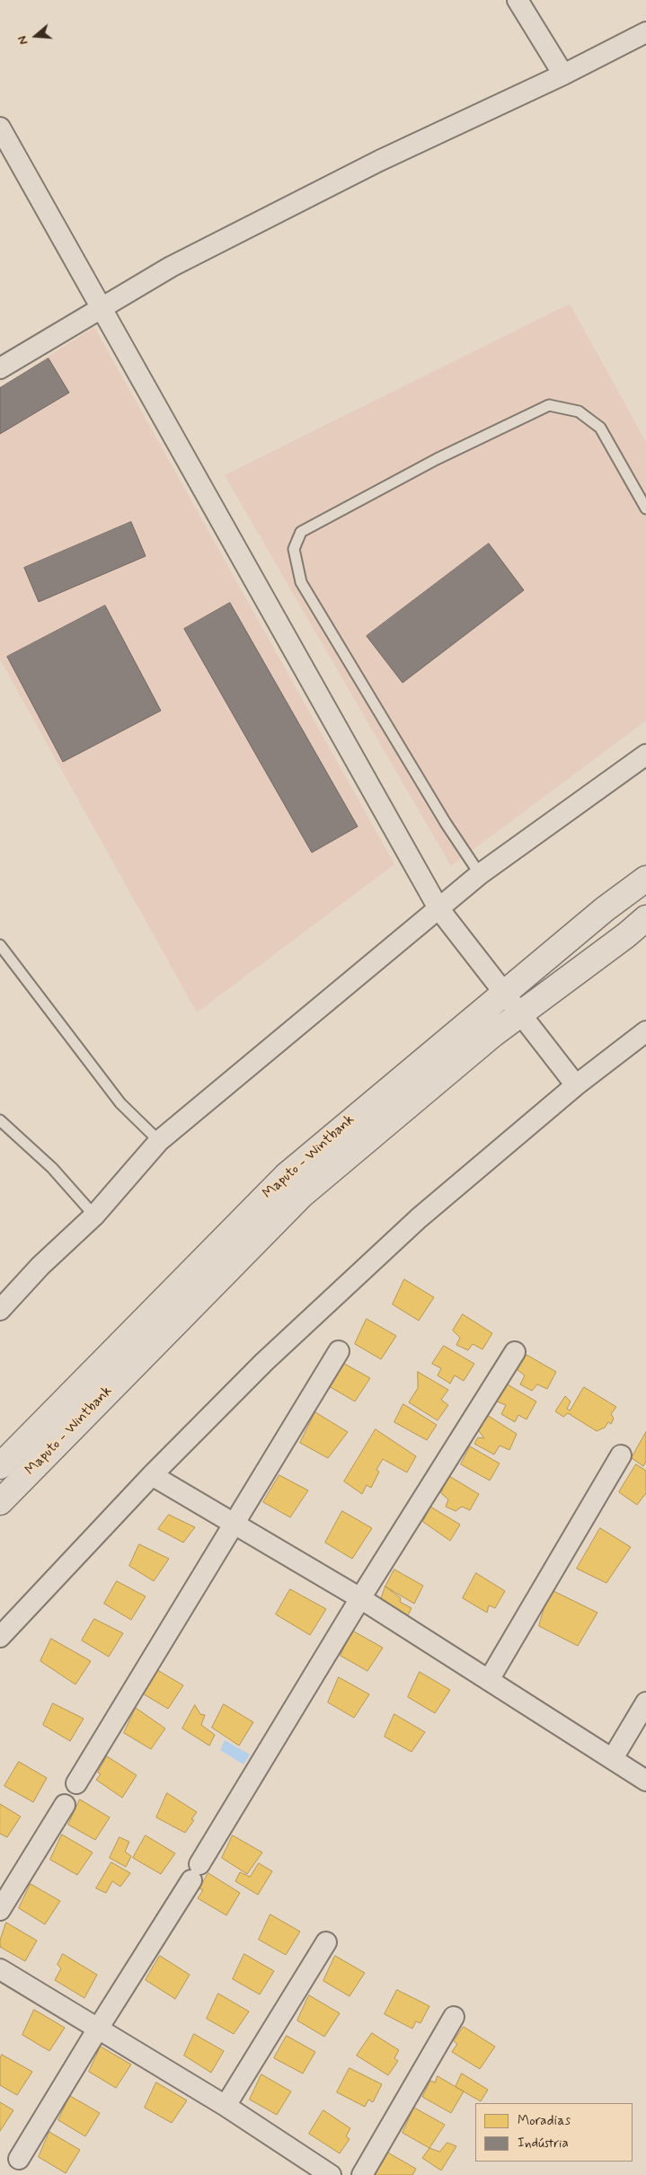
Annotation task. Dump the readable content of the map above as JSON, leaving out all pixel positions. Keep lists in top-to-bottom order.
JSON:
{
  "streets": {
    "highway": ["Maputo - Wintbank"]
  },
  "legend": ["Moradias", "Indústria"],
  "north": "left"
}
